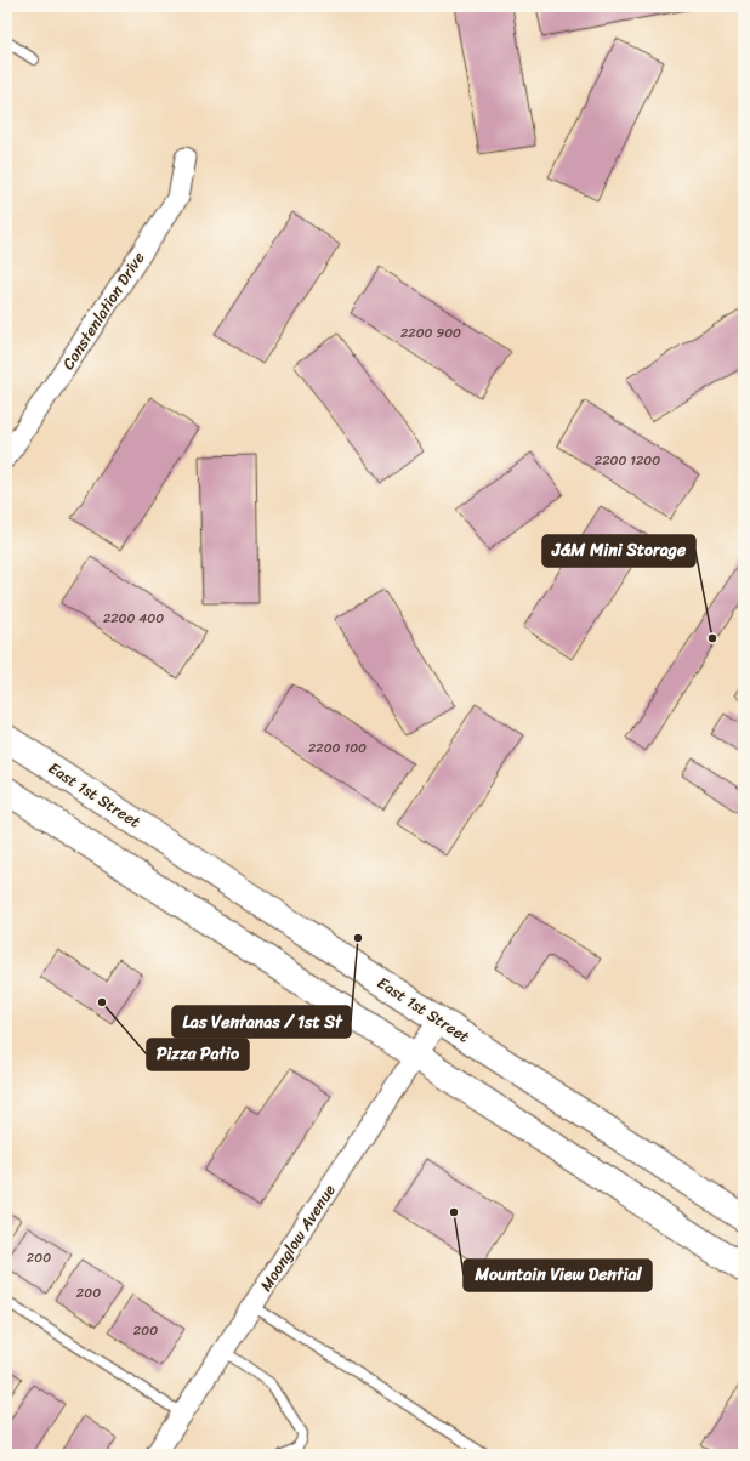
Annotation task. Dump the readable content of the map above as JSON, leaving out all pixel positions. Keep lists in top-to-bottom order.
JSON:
{
  "streets": {
    "main road": ["East 1st Street"],
    "street": ["Constenlation Drive", "Moonglow Avenue"]
  },
  "crossings": [
    ["East 1st Street", "Moonglow Avenue"]
  ],
  "places": [
    "J&M Mini Storage",
    "Las Ventanas / 1st St",
    "Pizza Patio",
    "Mountain View Dential"
  ],
  "house_numbers": [
    "2200 900",
    "2200 1200",
    "2200 400",
    "2200 100",
    "200",
    "200",
    "200"
  ]
}
